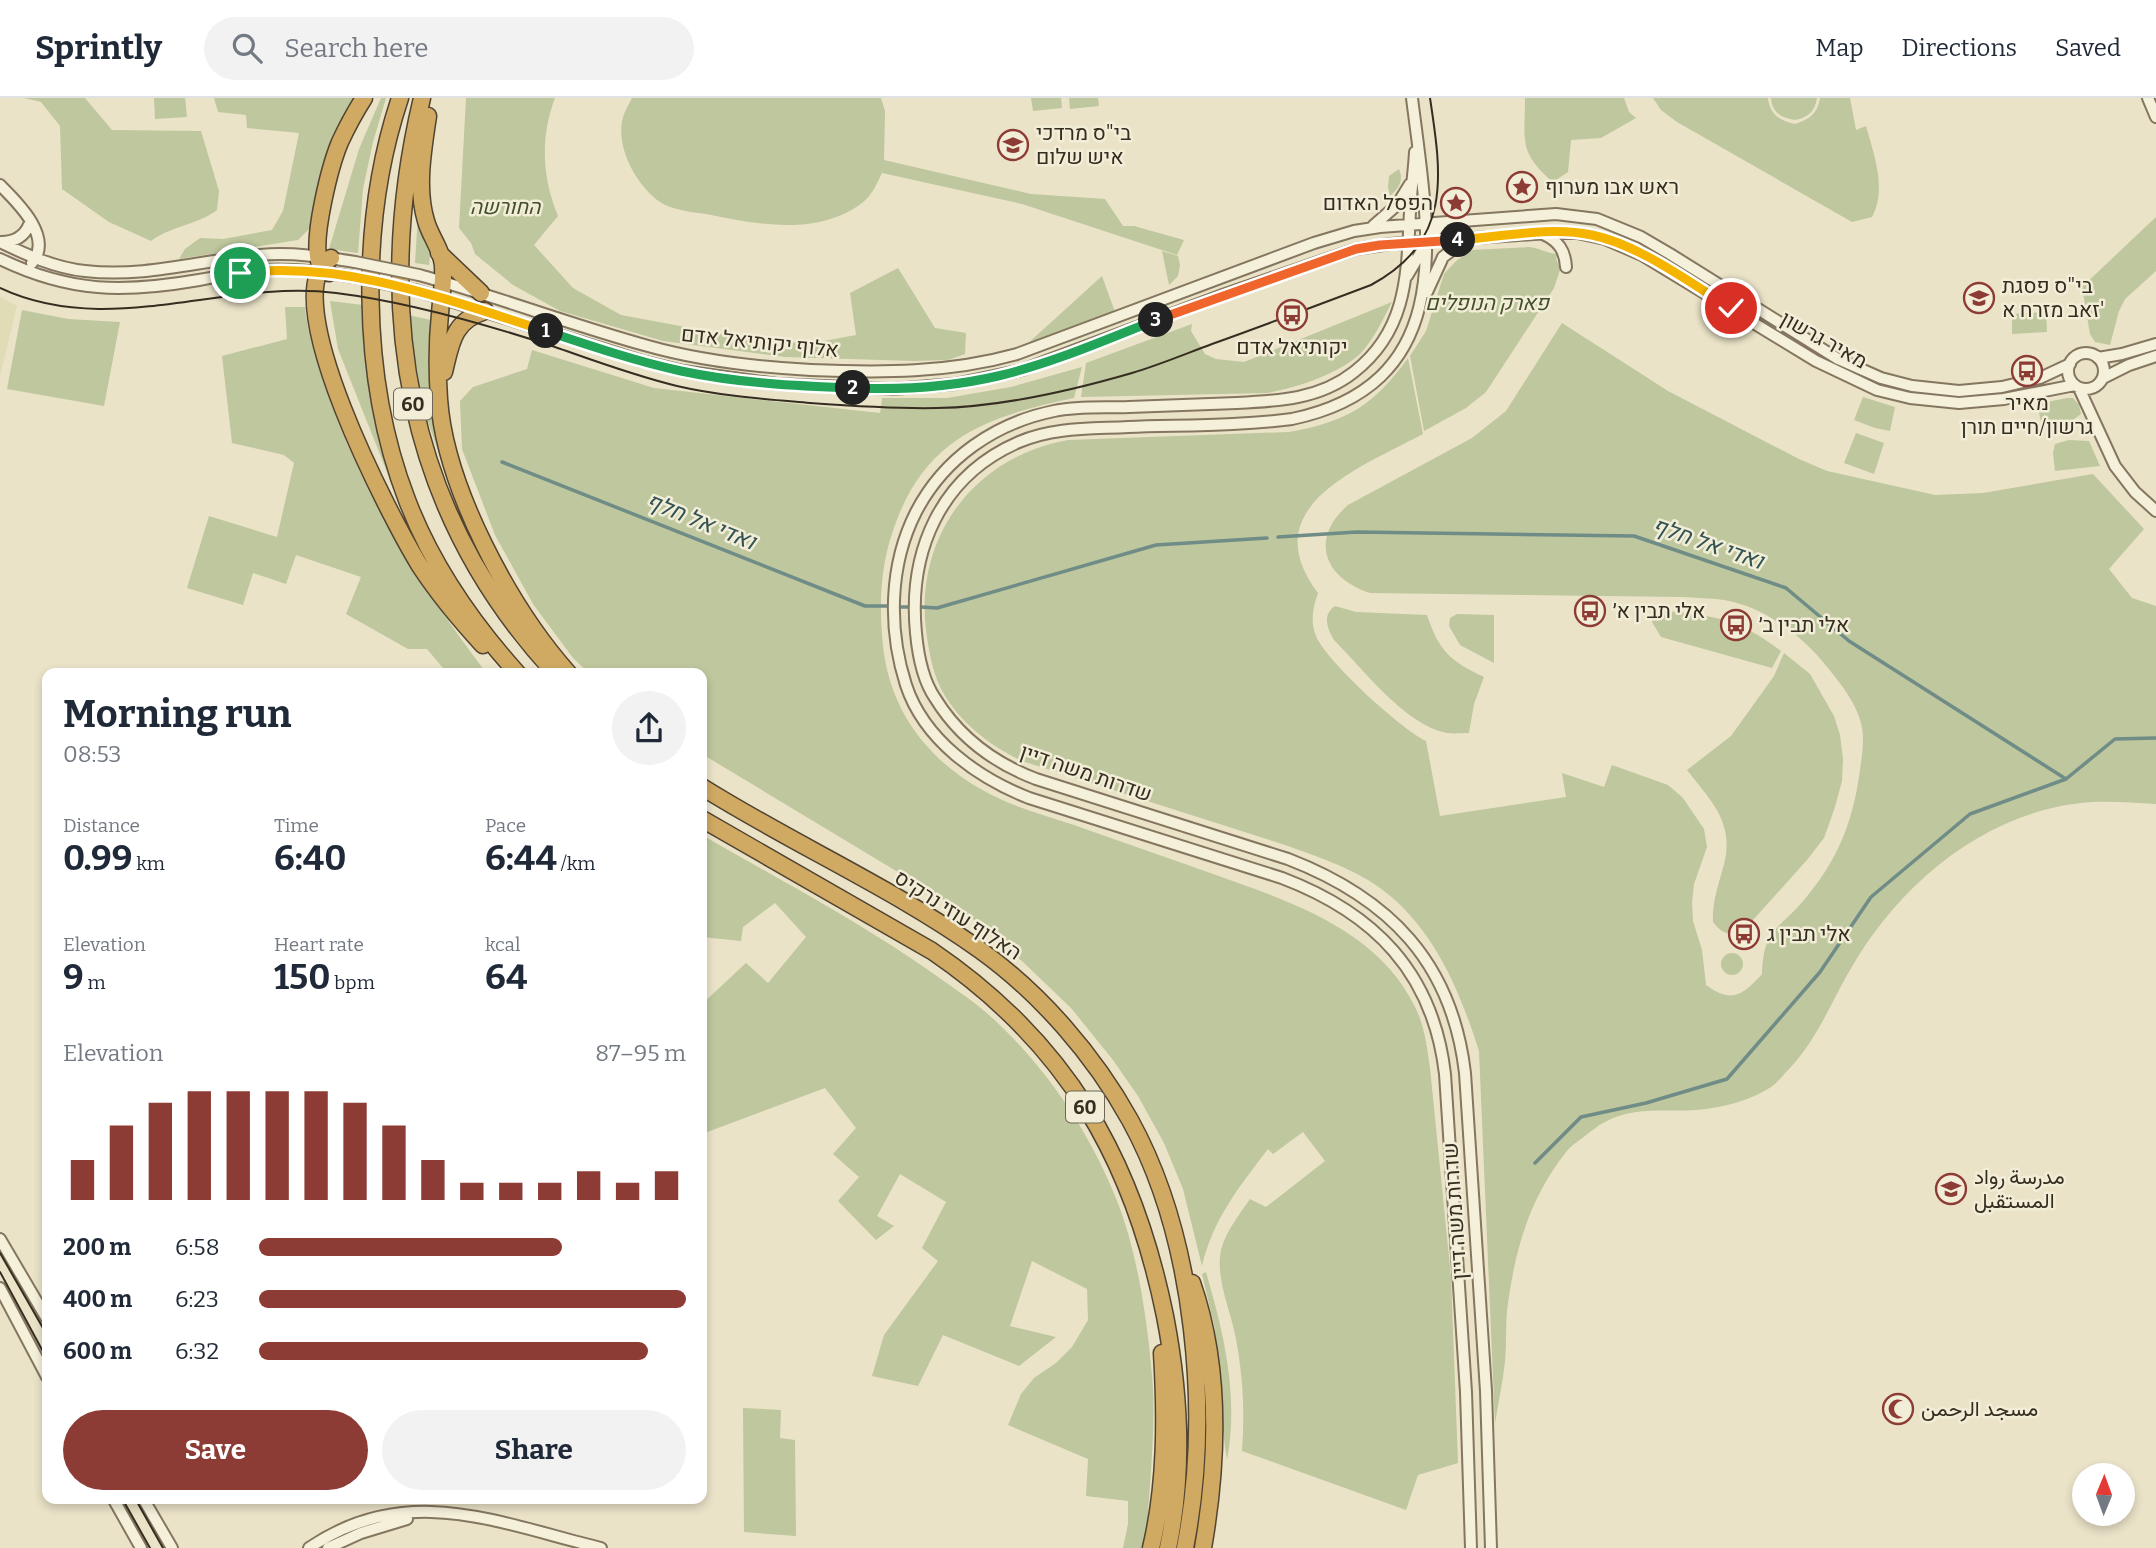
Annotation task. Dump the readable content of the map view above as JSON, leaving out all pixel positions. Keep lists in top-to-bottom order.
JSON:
{
  "streets": {
    "highway": ["60", "האלוף עוזי נרקיס"],
    "street": ["מאיר גרשון", "אלוף יקותיאל אדם", "שדרות משה דיין"]
  },
  "crossings": [
    ["מאיר גרשון", "אלוף יקותיאל אדם"],
    ["מאיר גרשון", "שדרות משה דיין"],
    ["אלוף יקותיאל אדם", "שדרות משה דיין"]
  ],
  "water": ["ואדי אל חלף"],
  "parks": ["החורשה", "פארק הנופלים"],
  "places": {
    "school or university": ["בי\"ס מרדכי איש שלום", "בי\"ס פסגת זאב מזרח א'", "مدرسة رواد المستقبل"],
    "place": ["ראש אבו מערוף", "הפסל האדום"],
    "bus stop": [
      "יקותיאל אדם",
      "מאיר גרשון/חיים תורן",
      "אלי תבין א׳",
      "אלי תבין ב׳",
      "אלי תבין ג"
    ],
    "mosque": ["مسجد الرحمن"]
  },
  "north": "top",
  "page": {
    "header": "Sprintly",
    "search": "Search here",
    "nav": ["Map", "Directions", "Saved"],
    "pins": [
      "4",
      "3",
      "1",
      "2"
    ],
    "heading": ["Morning run", "08:53"],
    "stats": [
      ["Distance", "0.99 km"],
      ["Time", "6:40"],
      ["Pace", "6:44 /km"],
      ["Elevation", "9 m"],
      ["Heart rate", "150 bpm"],
      ["kcal", "64"]
    ],
    "chart": ["Elevation", "87–95 m"],
    "list": [
      {
        "name": "200 m",
        "note": "6:58"
      },
      {
        "name": "400 m",
        "note": "6:23"
      },
      {
        "name": "600 m",
        "note": "6:32"
      }
    ],
    "buttons": ["Save", "Share"]
  }
}
